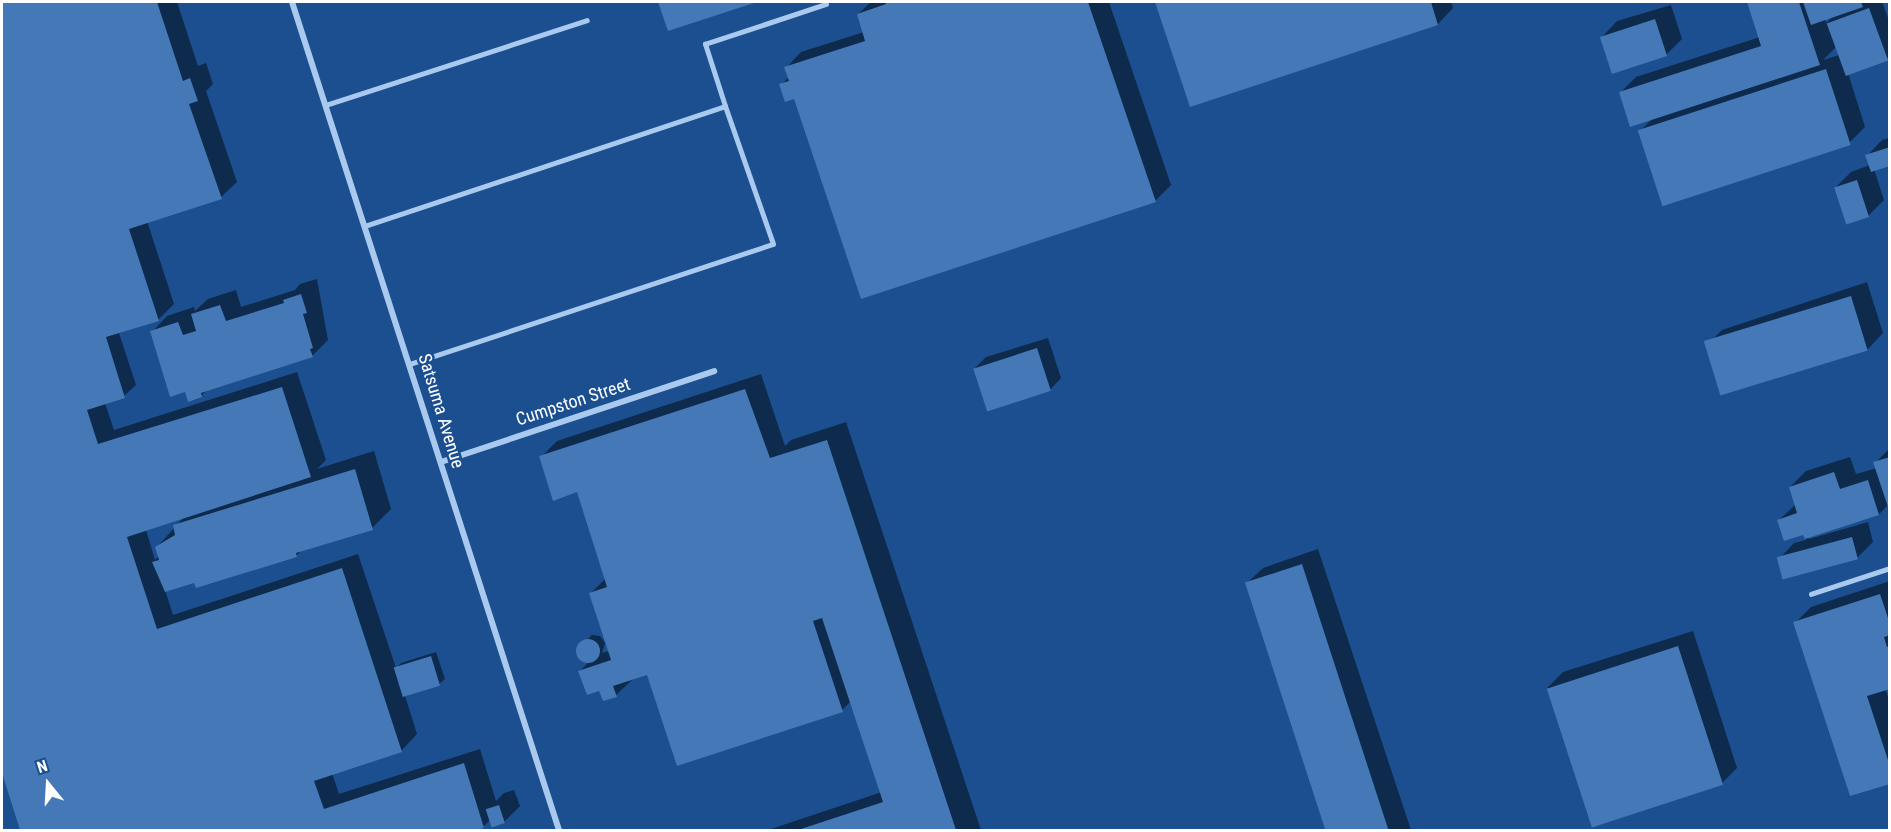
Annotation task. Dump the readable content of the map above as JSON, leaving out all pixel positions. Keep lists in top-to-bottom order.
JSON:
{
  "streets": {
    "street": ["Cumpston Street", "Satsuma Avenue"]
  },
  "crossings": [
    ["Cumpston Street", "Satsuma Avenue"]
  ],
  "north": "top"
}
